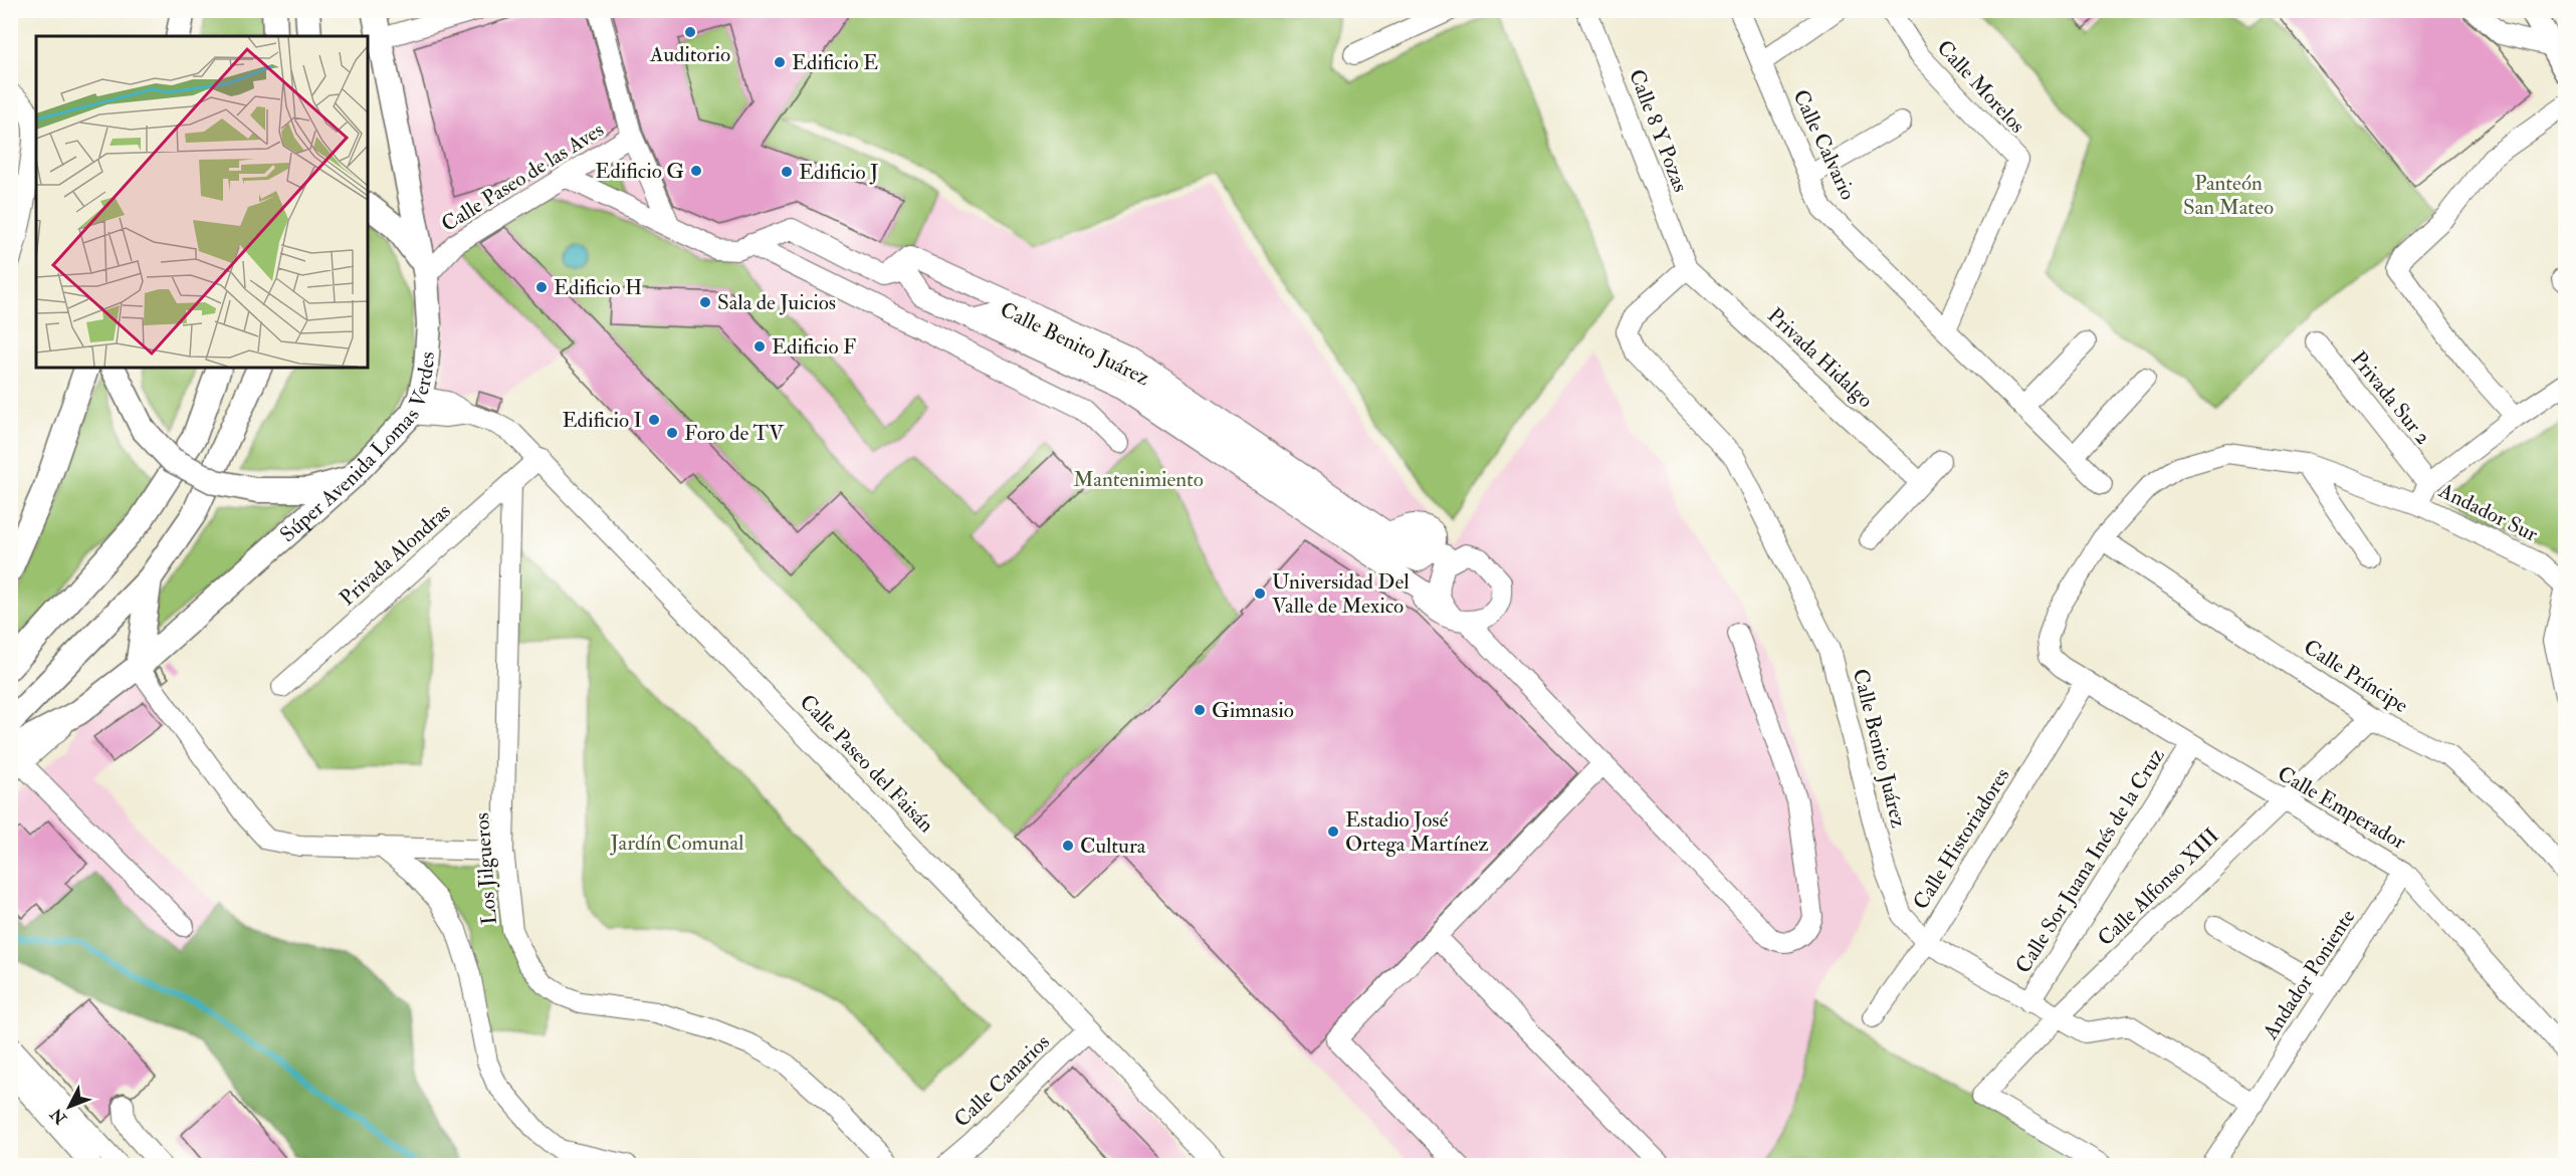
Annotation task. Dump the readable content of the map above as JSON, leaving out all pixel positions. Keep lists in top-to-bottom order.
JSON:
{
  "streets": {
    "main road": ["Súper Avenida Lomas Verdes"],
    "street": [
      "Calle Morelos",
      "Calle 8 Y Pozas",
      "Calle Calvario",
      "Calle Paseo de las Aves",
      "Calle Benito Juárez",
      "Privada Hidalgo",
      "Privada Sur 2",
      "Andador Sur",
      "Privada Alondras",
      "Calle Príncipe",
      "Calle Paseo del Faisán",
      "Calle Emperador",
      "Calle Historiadores",
      "Calle Sor Juana Inés de la Cruz",
      "Los Jilgueros",
      "Calle Alfonso XIII",
      "Andador Poniente",
      "Calle Canarios"
    ]
  },
  "crossings": [
    ["Calle Morelos", "Calle Calvario"],
    ["Calle 8 Y Pozas", "Calle Benito Juárez"],
    ["Calle 8 Y Pozas", "Privada Hidalgo"],
    ["Calle Paseo de las Aves", "Calle Benito Juárez"],
    ["Calle Paseo de las Aves", "Súper Avenida Lomas Verdes"],
    ["Calle Benito Juárez", "Privada Hidalgo"],
    ["Calle Benito Juárez", "Calle Historiadores"],
    ["Calle Benito Juárez", "Calle Sor Juana Inés de la Cruz"],
    ["Calle Benito Juárez", "Calle Alfonso XIII"],
    ["Calle Benito Juárez", "Andador Poniente"],
    ["Súper Avenida Lomas Verdes", "Calle Paseo del Faisán"],
    ["Andador Sur", "Calle Príncipe"],
    ["Andador Sur", "Calle Emperador"],
    ["Privada Alondras", "Calle Paseo del Faisán"],
    ["Privada Alondras", "Los Jilgueros"],
    ["Calle Príncipe", "Calle Alfonso XIII"],
    ["Calle Paseo del Faisán", "Calle Canarios"],
    ["Calle Emperador", "Calle Historiadores"],
    ["Calle Emperador", "Calle Sor Juana Inés de la Cruz"],
    ["Calle Emperador", "Calle Alfonso XIII"],
    ["Calle Emperador", "Andador Poniente"]
  ],
  "parks": ["Panteón San Mateo", "Mantenimiento", "Jardín Comunal"],
  "places": [
    "Auditorio",
    "Edificio E",
    "Edificio G",
    "Edificio J",
    "Edificio H",
    "Sala de Juicios",
    "Edificio F",
    "Edificio I",
    "Foro de TV",
    "Universidad Del Valle de Mexico",
    "Gimnasio",
    "Estadio José Ortega Martínez",
    "Cultura"
  ],
  "north": "bottom left"
}
